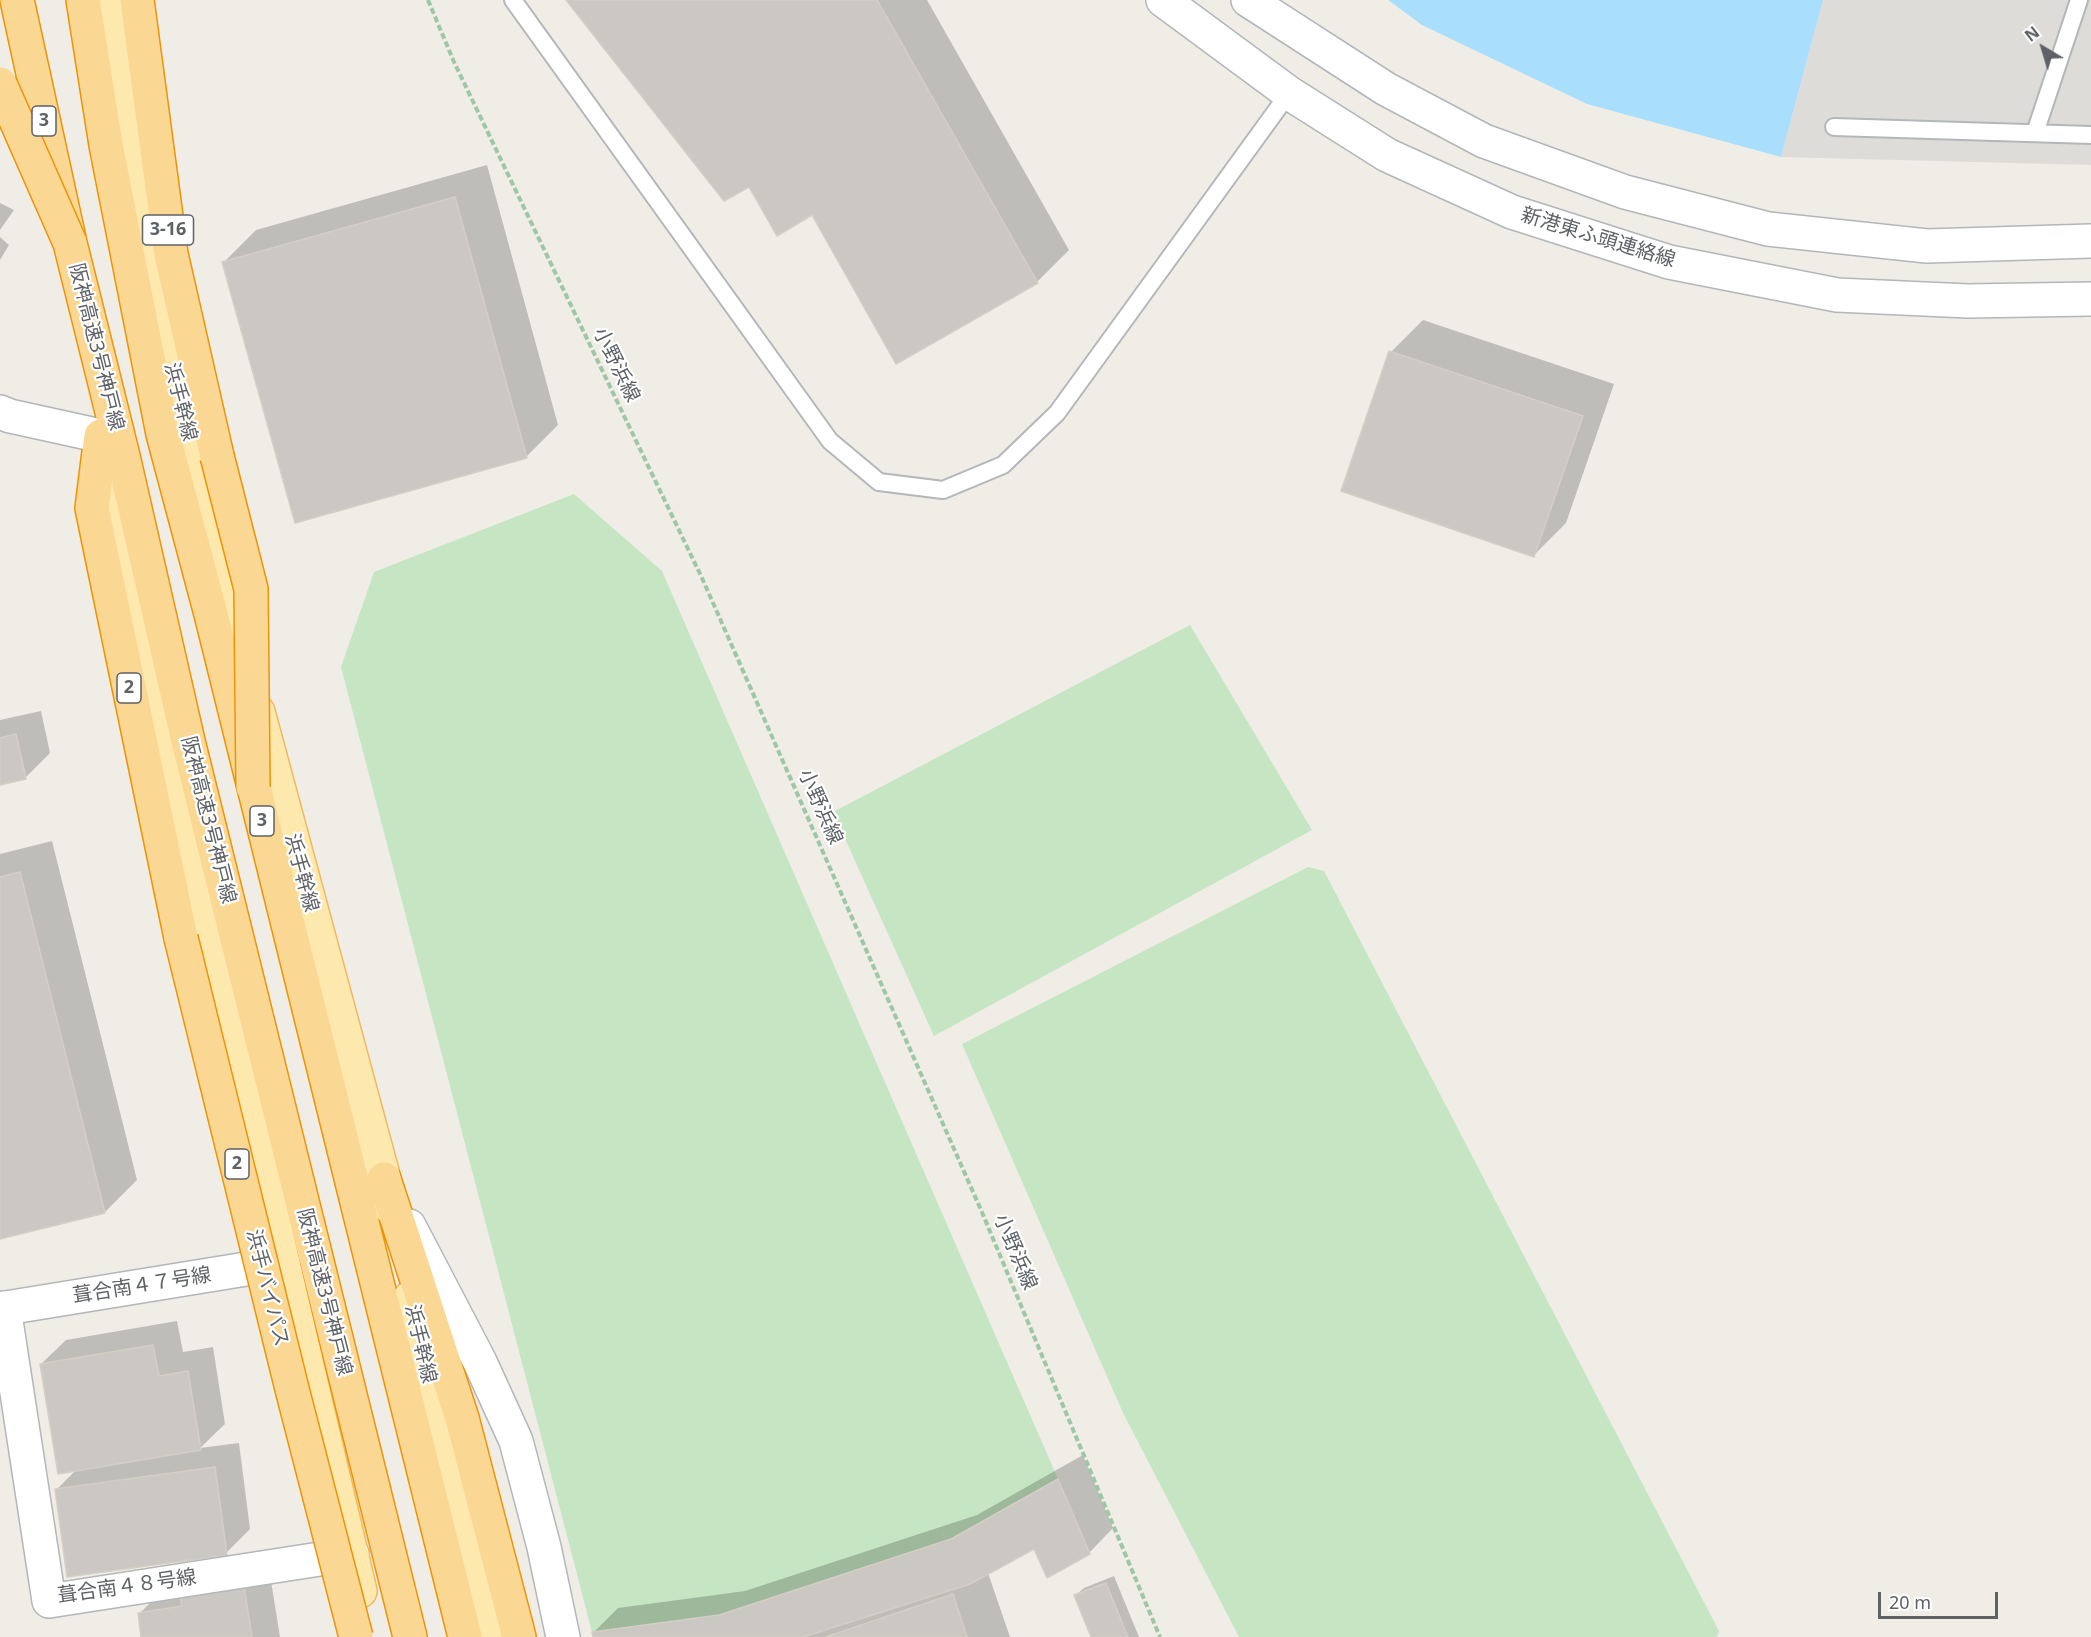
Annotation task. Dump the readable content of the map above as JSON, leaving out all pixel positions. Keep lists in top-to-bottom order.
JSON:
{
  "streets": {
    "highway": [
      "3",
      "3-16",
      "阪神高速3号神戸線",
      "2",
      "浜手バイパス"
    ],
    "main road": ["浜手幹線"],
    "street": ["新港東ふ頭連絡線", "葺合南４７号線", "葺合南４８号線"],
    "path": ["小野浜線"]
  },
  "crossings": [
    ["3", "3-16"],
    ["葺合南４７号線", "葺合南４８号線"]
  ],
  "scale_bar": "20 m",
  "north": "top left"
}
